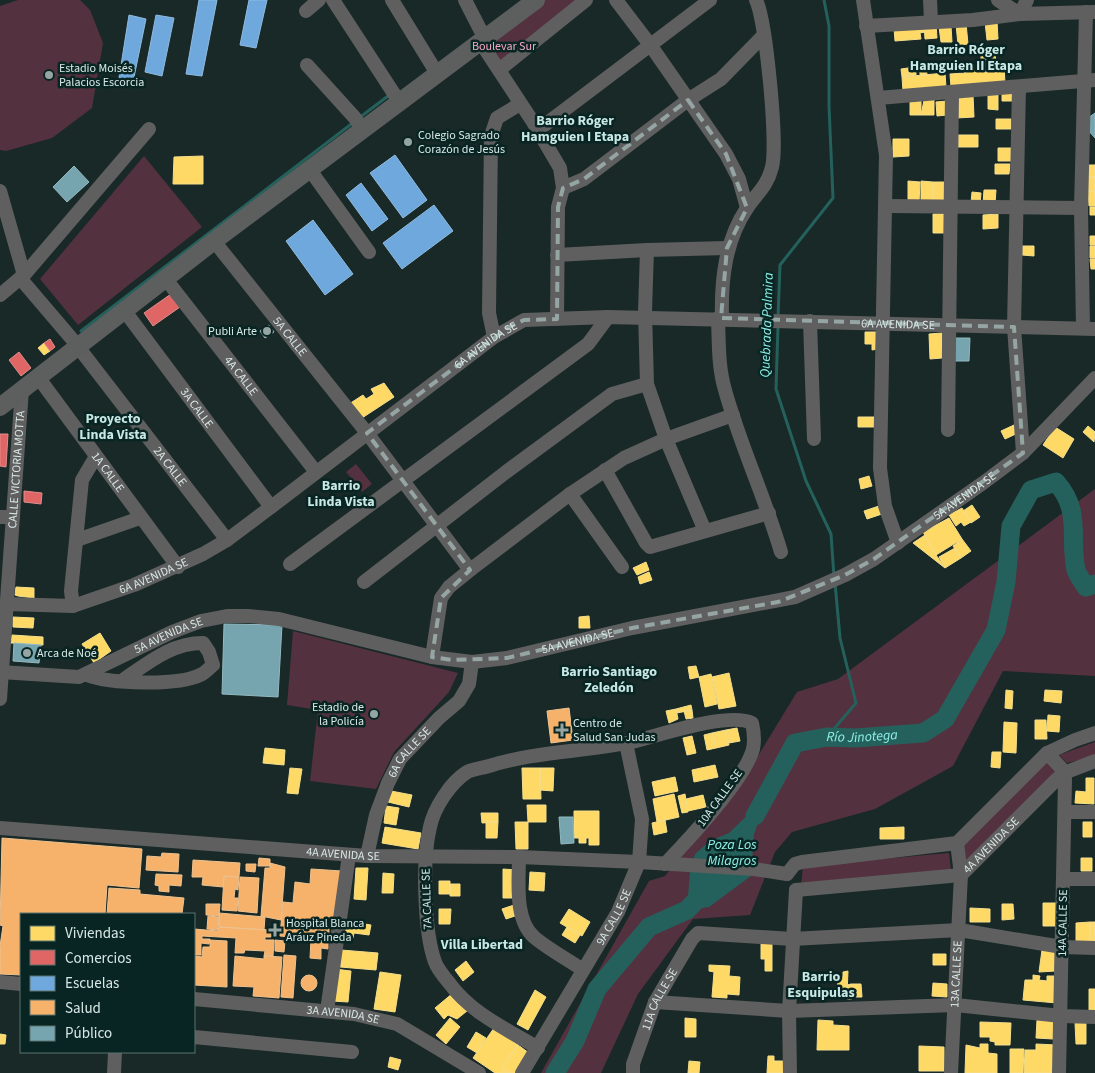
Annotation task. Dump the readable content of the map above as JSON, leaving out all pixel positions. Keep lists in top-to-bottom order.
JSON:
{
  "streets": {
    "street": [
      "6A AVENIDA SE",
      "5A CALLE",
      "4A CALLE",
      "3A CALLE",
      "2A CALLE",
      "CALLE VICTORIA MOTTA",
      "1A CALLE",
      "5A AVENIDA SE",
      "6A CALLE SE",
      "10A CALLE SE",
      "4A AVENIDA SE",
      "7A CALLE SE",
      "9A CALLE SE",
      "14A CALLE SE",
      "13A CALLE SE",
      "11A CALLE SE",
      "3A AVENIDA SE"
    ]
  },
  "crossings": [
    ["6A AVENIDA SE", "5A CALLE"],
    ["6A AVENIDA SE", "4A CALLE"],
    ["6A AVENIDA SE", "3A CALLE"],
    ["6A AVENIDA SE", "2A CALLE"],
    ["6A AVENIDA SE", "CALLE VICTORIA MOTTA"],
    ["6A AVENIDA SE", "1A CALLE"],
    ["CALLE VICTORIA MOTTA", "5A AVENIDA SE"],
    ["5A AVENIDA SE", "6A CALLE SE"],
    ["6A CALLE SE", "4A AVENIDA SE"],
    ["10A CALLE SE", "4A AVENIDA SE"],
    ["10A CALLE SE", "7A CALLE SE"],
    ["10A CALLE SE", "9A CALLE SE"],
    ["4A AVENIDA SE", "7A CALLE SE"],
    ["4A AVENIDA SE", "9A CALLE SE"],
    ["4A AVENIDA SE", "14A CALLE SE"],
    ["4A AVENIDA SE", "13A CALLE SE"],
    ["7A CALLE SE", "9A CALLE SE"]
  ],
  "districts": [
    "Barrio Róger Hamguien II Etapa",
    "Barrio Róger Hamguien I Etapa",
    "Proyecto Linda Vista",
    "Barrio Linda Vista",
    "Barrio Santiago Zeledón",
    "Villa Libertad",
    "Barrio Esquipulas"
  ],
  "water": ["Quebrada Palmira", "Río Jinotega", "Poza Los Milagros"],
  "parks": ["Boulevar Sur"],
  "places": {
    "other": [
      "Estadio Moisés Palacios Escorcia",
      "Colegio Sagrado Corazón de Jesús",
      "Publi Arte",
      "Arca de Noé",
      "Estadio de la Policía"
    ],
    "health": ["Centro de Salud San Judas", "Hospital Blanca Aráuz Pineda"]
  },
  "legend": [
    "Viviendas",
    "Comercios",
    "Escuelas",
    "Salud",
    "Público"
  ]
}
